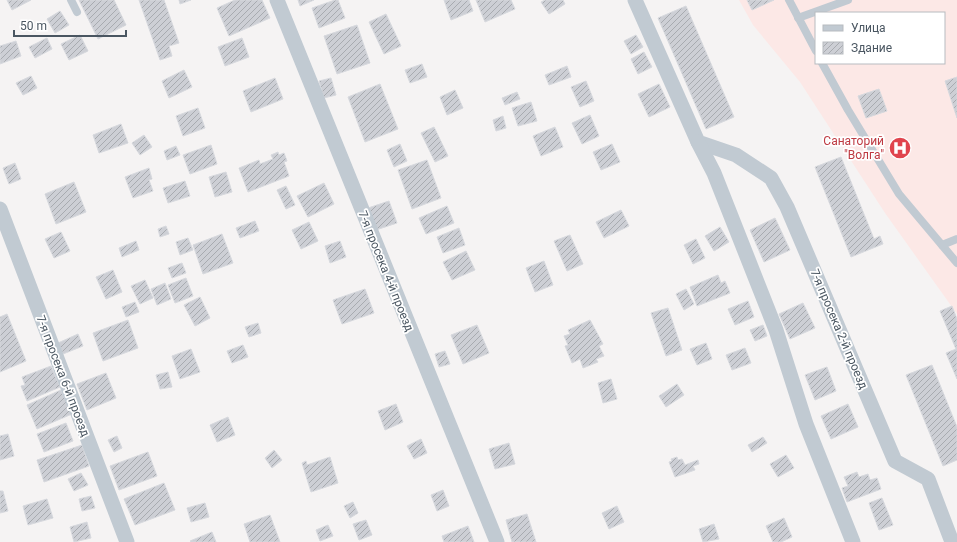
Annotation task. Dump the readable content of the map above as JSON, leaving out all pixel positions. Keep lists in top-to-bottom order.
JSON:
{
  "streets": {
    "street": ["7-я просека 4-й проезд", "7-я просека 2-й проезд", "7-я просека 6-й проезд"]
  },
  "places": {
    "hospital": ["Санаторий \"Волга\""]
  },
  "legend": ["Улица", "Здание"],
  "scale_bar": "50 m"
}
